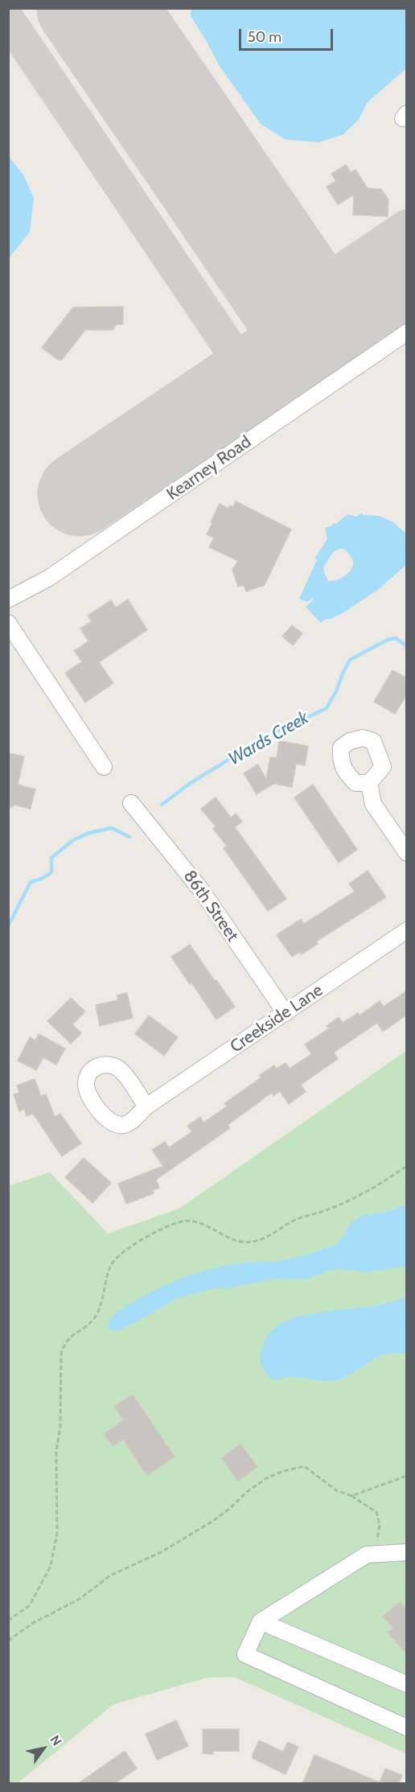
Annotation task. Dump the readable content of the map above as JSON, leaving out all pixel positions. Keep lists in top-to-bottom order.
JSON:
{
  "streets": {
    "street": ["Kearney Road", "86th Street", "Creekside Lane"]
  },
  "crossings": [
    ["86th Street", "Creekside Lane"]
  ],
  "water": ["Wards Creek"],
  "scale_bar": "50 m",
  "north": "top right"
}
